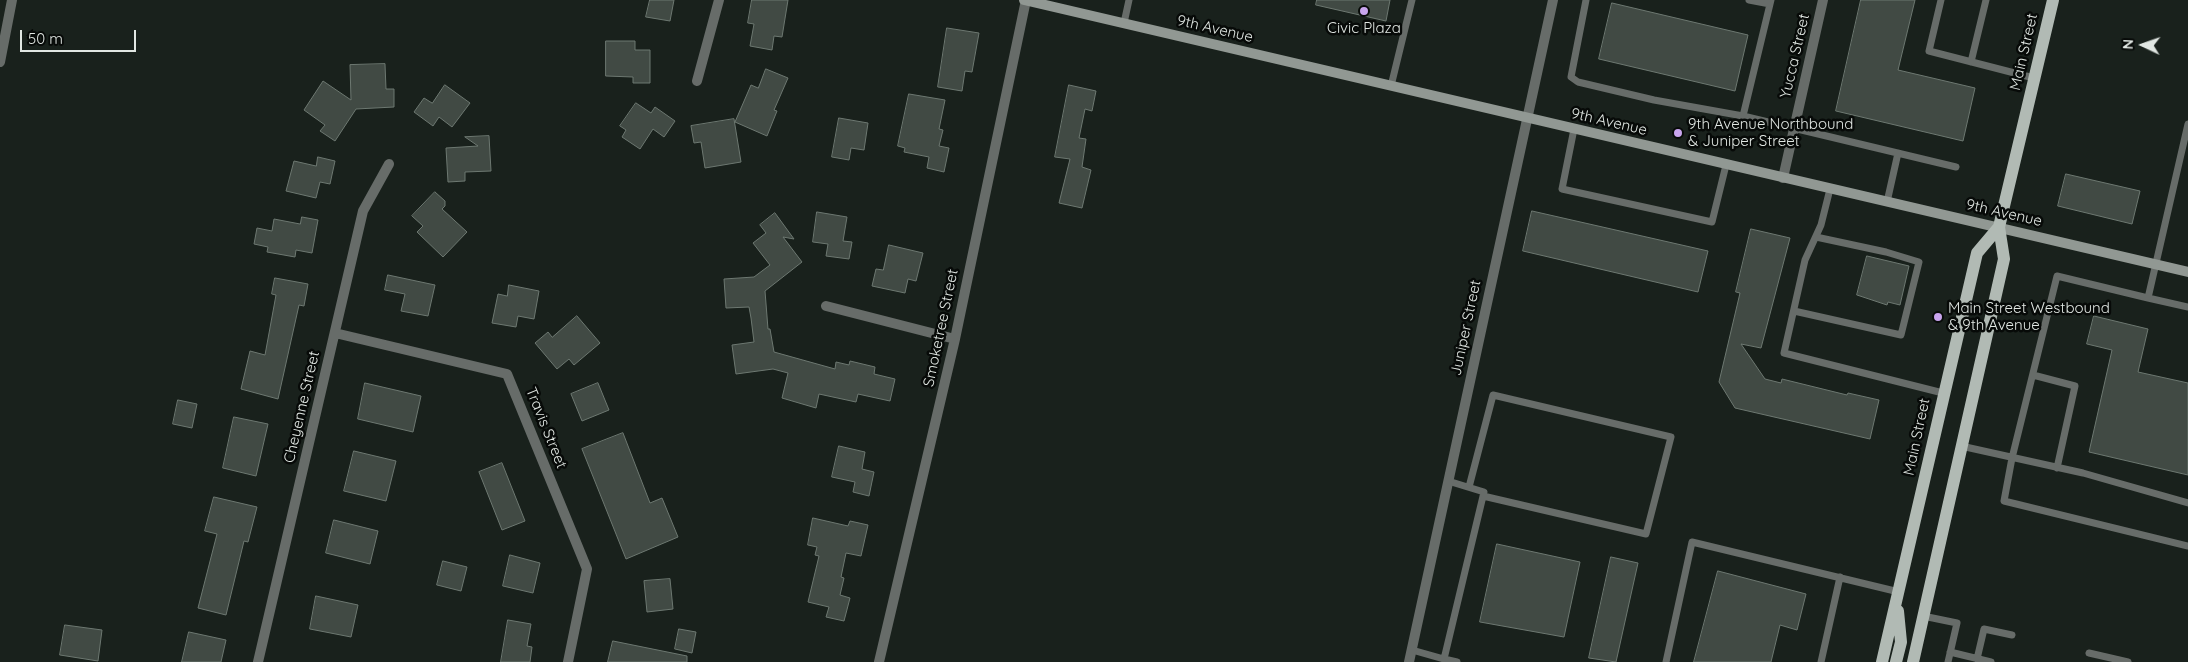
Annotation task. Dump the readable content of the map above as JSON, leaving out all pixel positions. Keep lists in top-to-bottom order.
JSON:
{
  "streets": {
    "main road": ["Main Street"],
    "street": [
      "9th Avenue",
      "Yucca Street",
      "Smoketree Street",
      "Juniper Street",
      "Cheyenne Street",
      "Travis Street"
    ]
  },
  "crossings": [
    ["9th Avenue", "Main Street"],
    ["9th Avenue", "Yucca Street"],
    ["9th Avenue", "Smoketree Street"],
    ["9th Avenue", "Juniper Street"],
    ["Cheyenne Street", "Travis Street"]
  ],
  "places": ["Civic Plaza", "9th Avenue Northbound & Juniper Street", "Main Street Westbound & 9th Avenue"],
  "scale_bar": "50 m",
  "north": "left"
}
